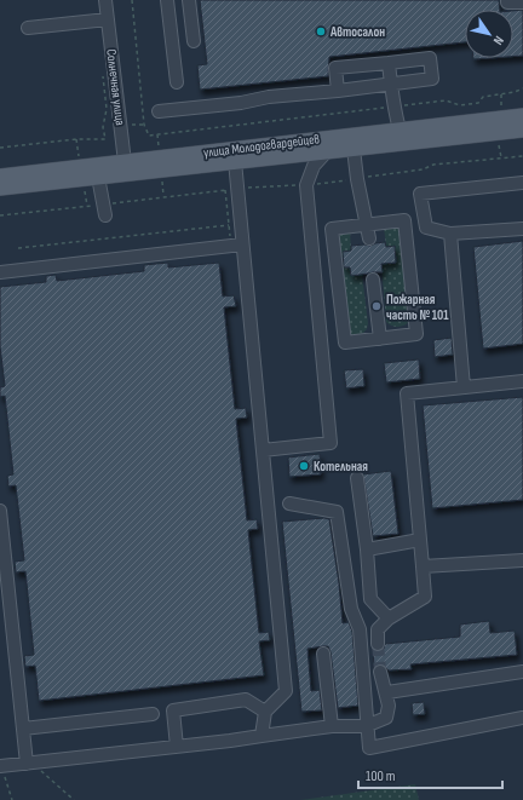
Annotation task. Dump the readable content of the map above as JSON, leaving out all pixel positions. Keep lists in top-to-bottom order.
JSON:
{
  "streets": {
    "main road": ["улица Молодогвардейцев"],
    "street": ["Солнечная улица"]
  },
  "crossings": [
    ["Солнечная улица", "улица Молодогвардейцев"]
  ],
  "places": ["Автосалон", "Пожарная часть № 101", "Котельная"],
  "scale_bar": "100 m",
  "north": "bottom right"
}
